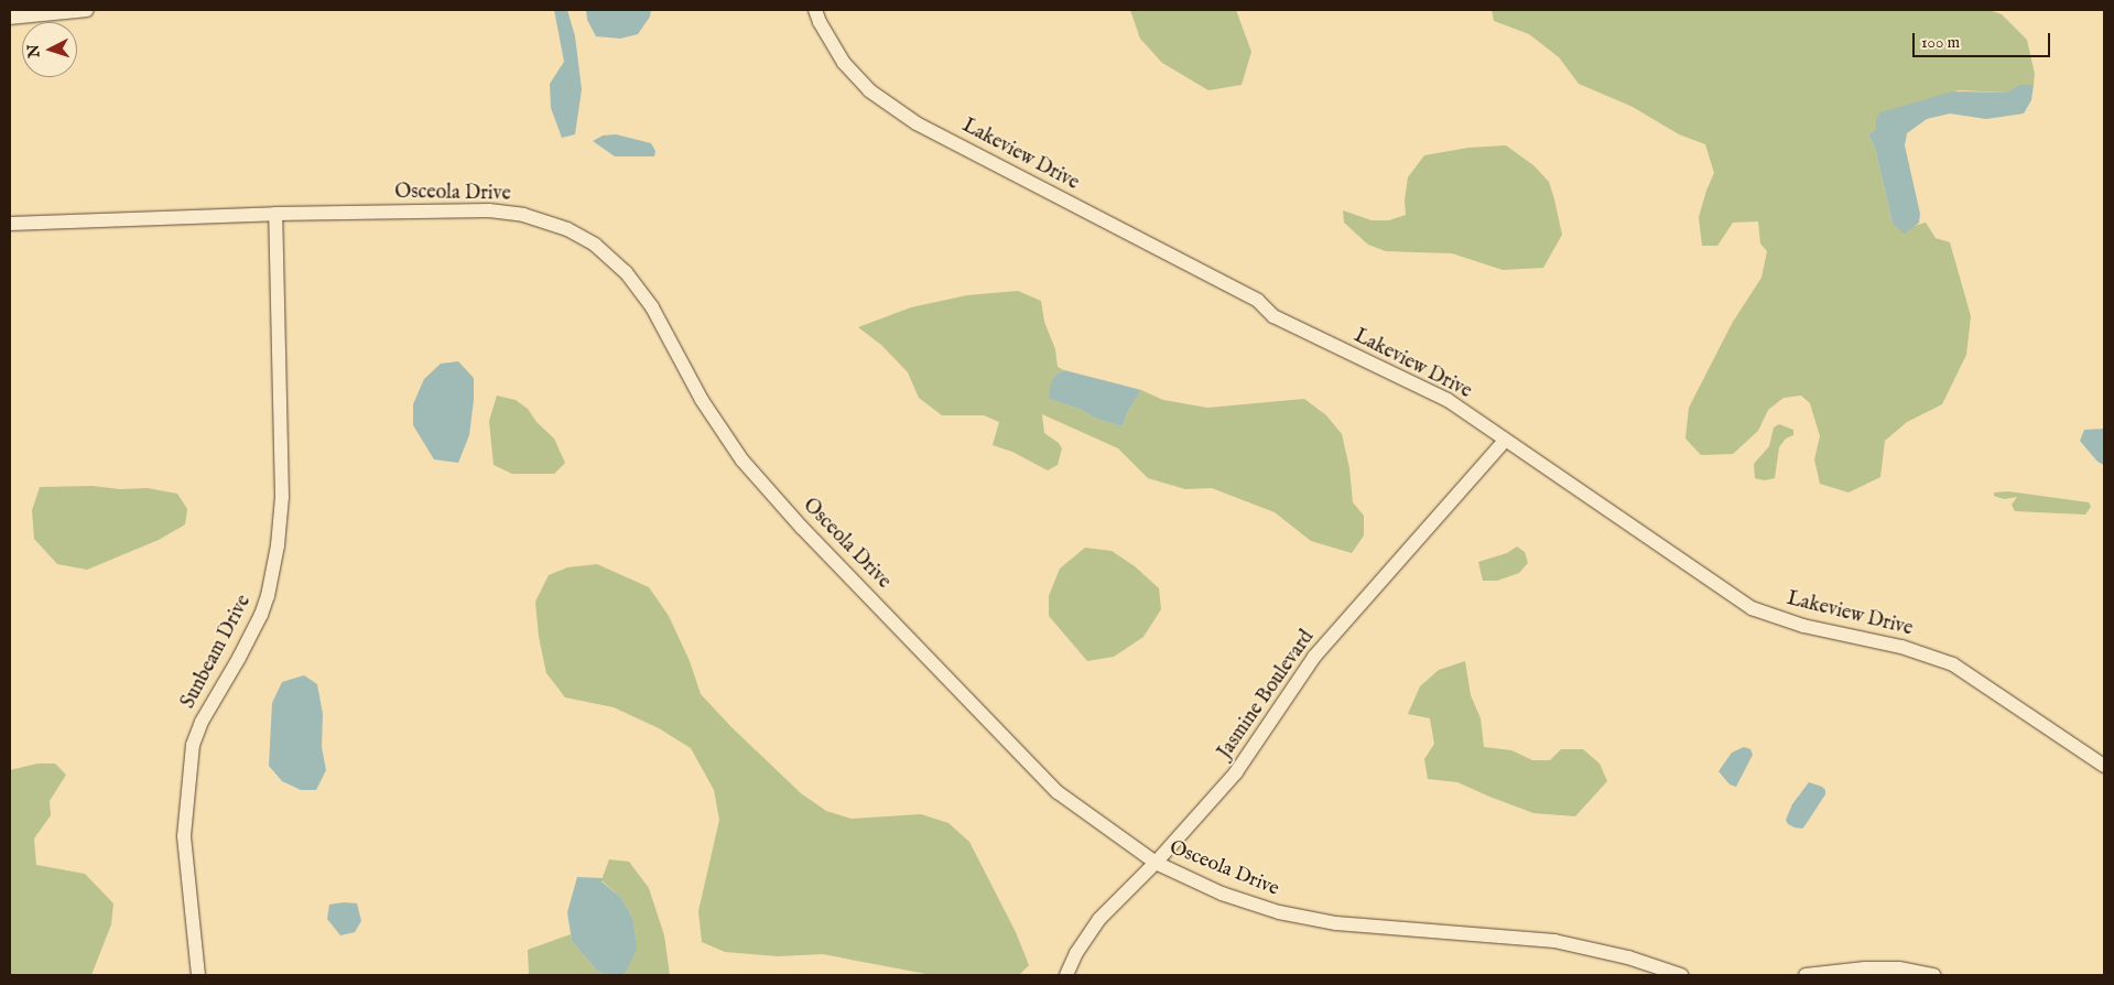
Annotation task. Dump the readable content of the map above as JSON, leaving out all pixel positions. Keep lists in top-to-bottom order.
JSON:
{
  "streets": {
    "street": [
      "Lakeview Drive",
      "Osceola Drive",
      "Sunbeam Drive",
      "Jasmine Boulevard"
    ]
  },
  "crossings": [
    ["Lakeview Drive", "Jasmine Boulevard"],
    ["Osceola Drive", "Sunbeam Drive"],
    ["Osceola Drive", "Jasmine Boulevard"]
  ],
  "scale_bar": "100 m",
  "north": "left"
}
